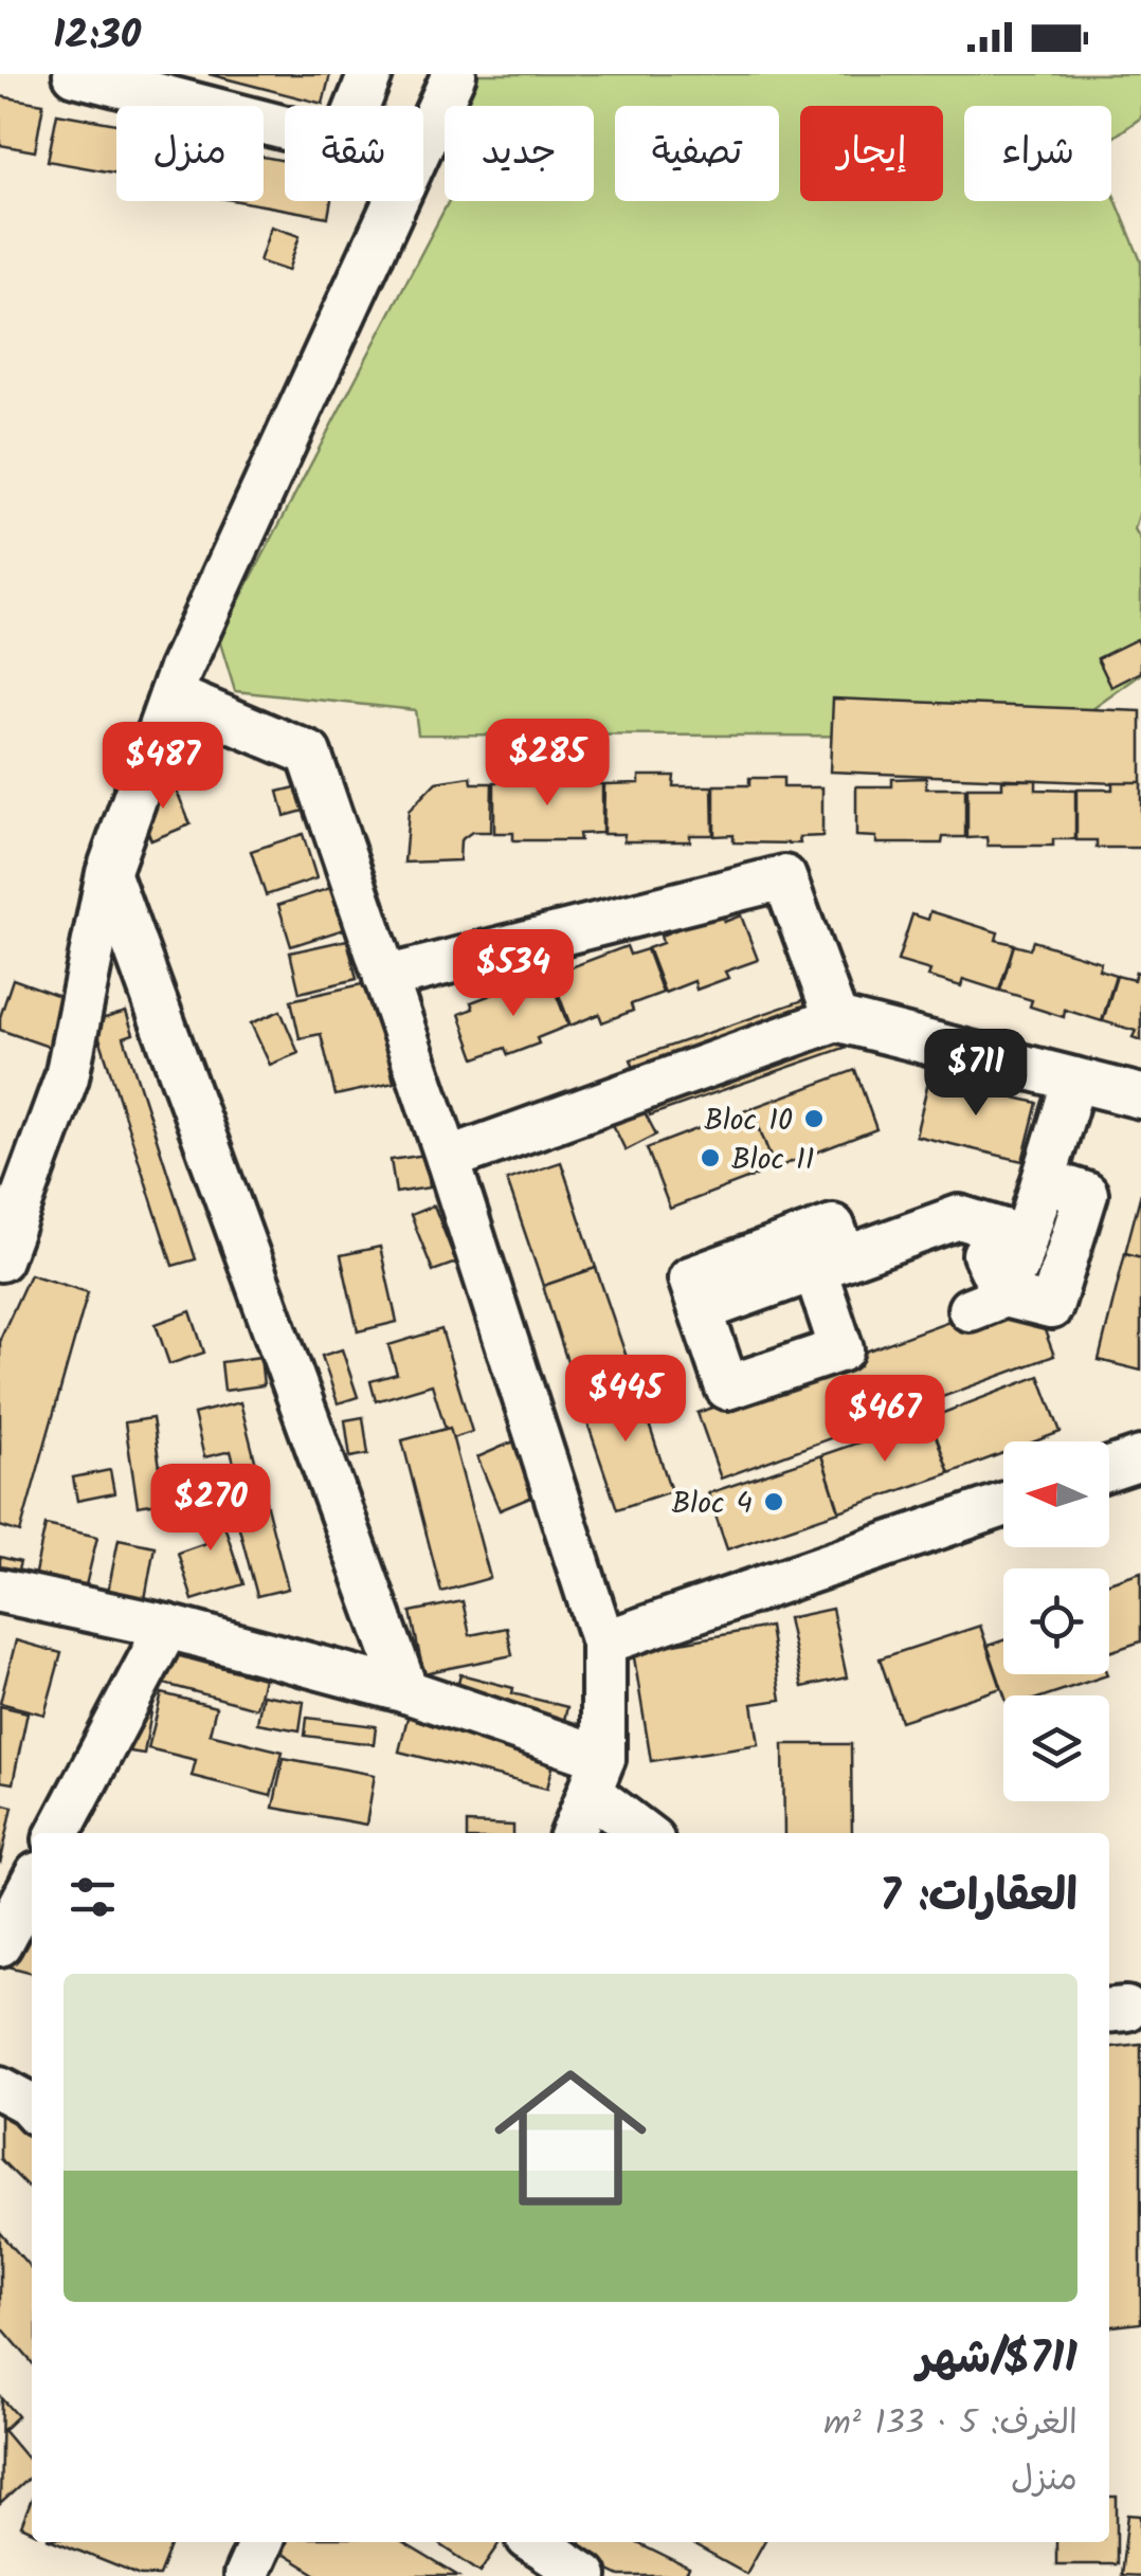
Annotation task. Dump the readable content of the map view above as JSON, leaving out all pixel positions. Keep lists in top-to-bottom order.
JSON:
{
  "places": ["Bloc 10", "Bloc 11", "Bloc 4"],
  "north": "left",
  "page": {
    "status": "12:30",
    "chip": [
      "شراء",
      "إيجار",
      "تصفية",
      "جديد",
      "شقة",
      "منزل"
    ],
    "price": [
      "$285",
      "$487",
      "$534",
      "$711",
      "$445",
      "$467",
      "$270"
    ],
    "heading": "العقارات: 7",
    "list": [
      {
        "name": "$711/شهر",
        "note": "الغرف: 5 · 133 m² · منزل"
      }
    ]
  }
}
